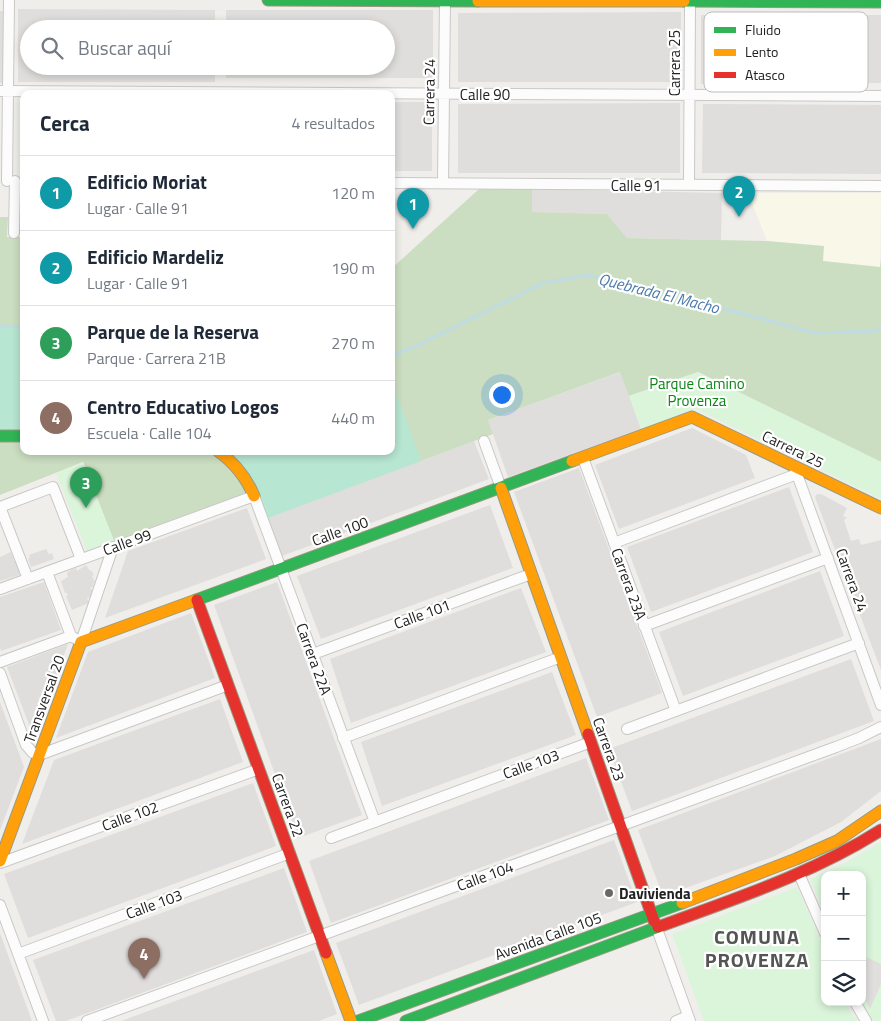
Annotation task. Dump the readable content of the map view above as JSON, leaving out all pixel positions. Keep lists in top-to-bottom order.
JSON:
{
  "streets": {
    "street": [
      "Carrera 25",
      "Carrera 24",
      "Calle 90",
      "Calle 91",
      "Calle 100",
      "Calle 99",
      "Carrera 23A",
      "Calle 101",
      "Carrera 22A",
      "Transversal 20",
      "Carrera 23",
      "Calle 103",
      "Carrera 22",
      "Calle 102",
      "Calle 104",
      "Avenida Calle 105"
    ]
  },
  "crossings": [
    ["Carrera 25", "Carrera 24"],
    ["Carrera 25", "Calle 90"],
    ["Carrera 25", "Calle 91"],
    ["Carrera 25", "Calle 100"],
    ["Carrera 24", "Calle 90"],
    ["Carrera 24", "Calle 91"],
    ["Calle 100", "Carrera 23A"],
    ["Calle 100", "Carrera 22A"],
    ["Calle 100", "Transversal 20"],
    ["Calle 100", "Carrera 23"],
    ["Calle 100", "Carrera 22"],
    ["Calle 99", "Carrera 22A"],
    ["Calle 99", "Transversal 20"],
    ["Calle 101", "Carrera 22A"],
    ["Calle 101", "Carrera 23"],
    ["Carrera 22A", "Calle 103"],
    ["Transversal 20", "Calle 102"],
    ["Carrera 23", "Calle 103"],
    ["Carrera 23", "Calle 104"],
    ["Carrera 23", "Avenida Calle 105"],
    ["Calle 103", "Carrera 22"],
    ["Carrera 22", "Calle 102"],
    ["Carrera 22", "Calle 104"]
  ],
  "districts": ["COMUNA PROVENZA"],
  "water": ["Quebrada El Macho"],
  "parks": ["Parque Camino Provenza"],
  "places": ["Davivienda"],
  "legend": ["Fluido", "Lento", "Atasco"],
  "page": {
    "search": "Buscar aquí",
    "heading": ["Cerca", "4 resultados"],
    "list": [
      {
        "mark": "1",
        "name": "Edificio Moriat",
        "note": "Lugar · Calle 91",
        "value": "120 m"
      },
      {
        "mark": "2",
        "name": "Edificio Mardeliz",
        "note": "Lugar · Calle 91",
        "value": "190 m"
      },
      {
        "mark": "3",
        "name": "Parque de la Reserva",
        "note": "Parque · Carrera 21B",
        "value": "270 m"
      },
      {
        "mark": "4",
        "name": "Centro Educativo Logos",
        "note": "Escuela · Calle 104",
        "value": "440 m"
      }
    ],
    "pins": [
      "2",
      "1",
      "3",
      "4"
    ],
    "map_buttons": ["+", "−"]
  }
}
